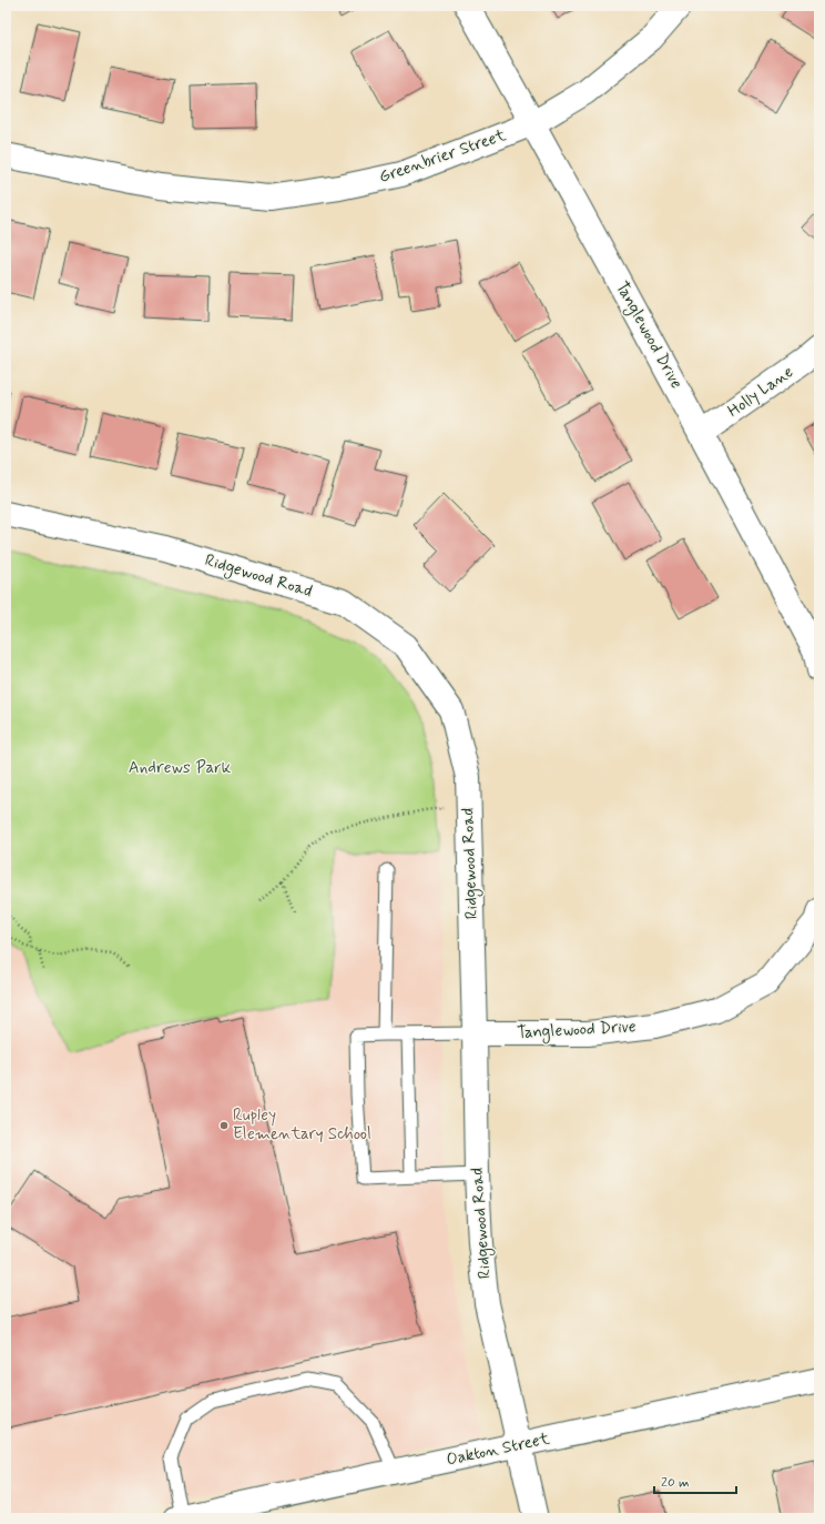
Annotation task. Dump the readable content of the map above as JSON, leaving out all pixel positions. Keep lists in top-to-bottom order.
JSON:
{
  "streets": {
    "street": [
      "Greenbrier Street",
      "Tanglewood Drive",
      "Holly Lane",
      "Ridgewood Road",
      "Oakton Street"
    ]
  },
  "crossings": [
    ["Greenbrier Street", "Tanglewood Drive"],
    ["Tanglewood Drive", "Holly Lane"],
    ["Tanglewood Drive", "Ridgewood Road"],
    ["Ridgewood Road", "Oakton Street"]
  ],
  "parks": ["Andrews Park"],
  "places": ["Rupley Elementary School"],
  "scale_bar": "20 m"
}
